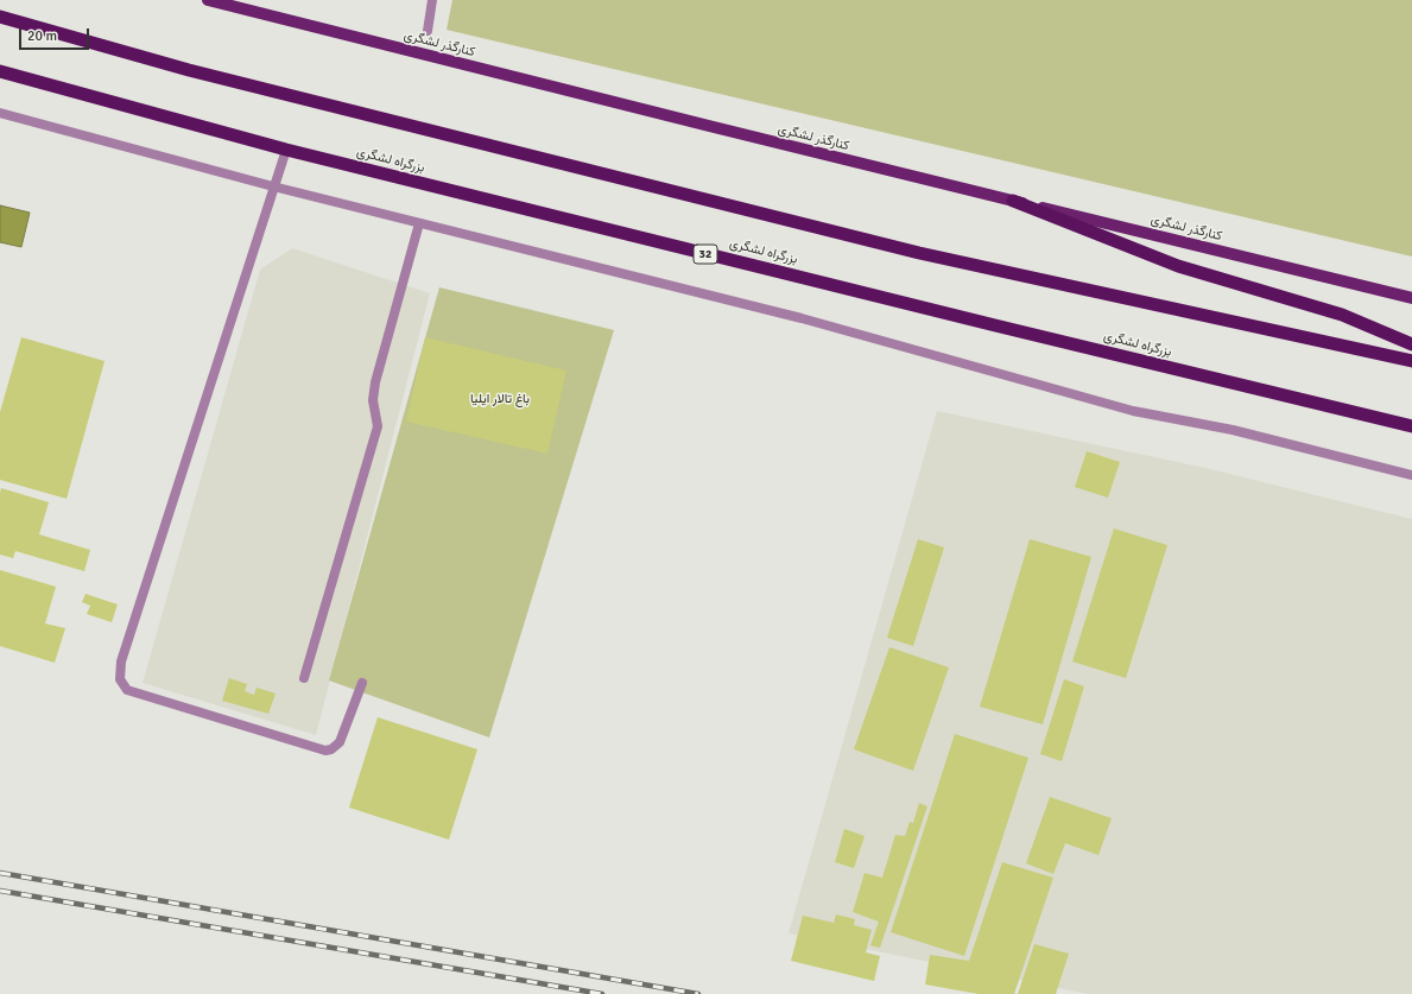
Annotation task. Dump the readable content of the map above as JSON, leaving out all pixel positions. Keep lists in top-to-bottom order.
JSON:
{
  "streets": {
    "highway": ["بزرگراه لشگری", "32"],
    "main road": ["کنارگذر لشگری"]
  },
  "parks": ["باغ تالار ایلیا"],
  "scale_bar": "20 m"
}
